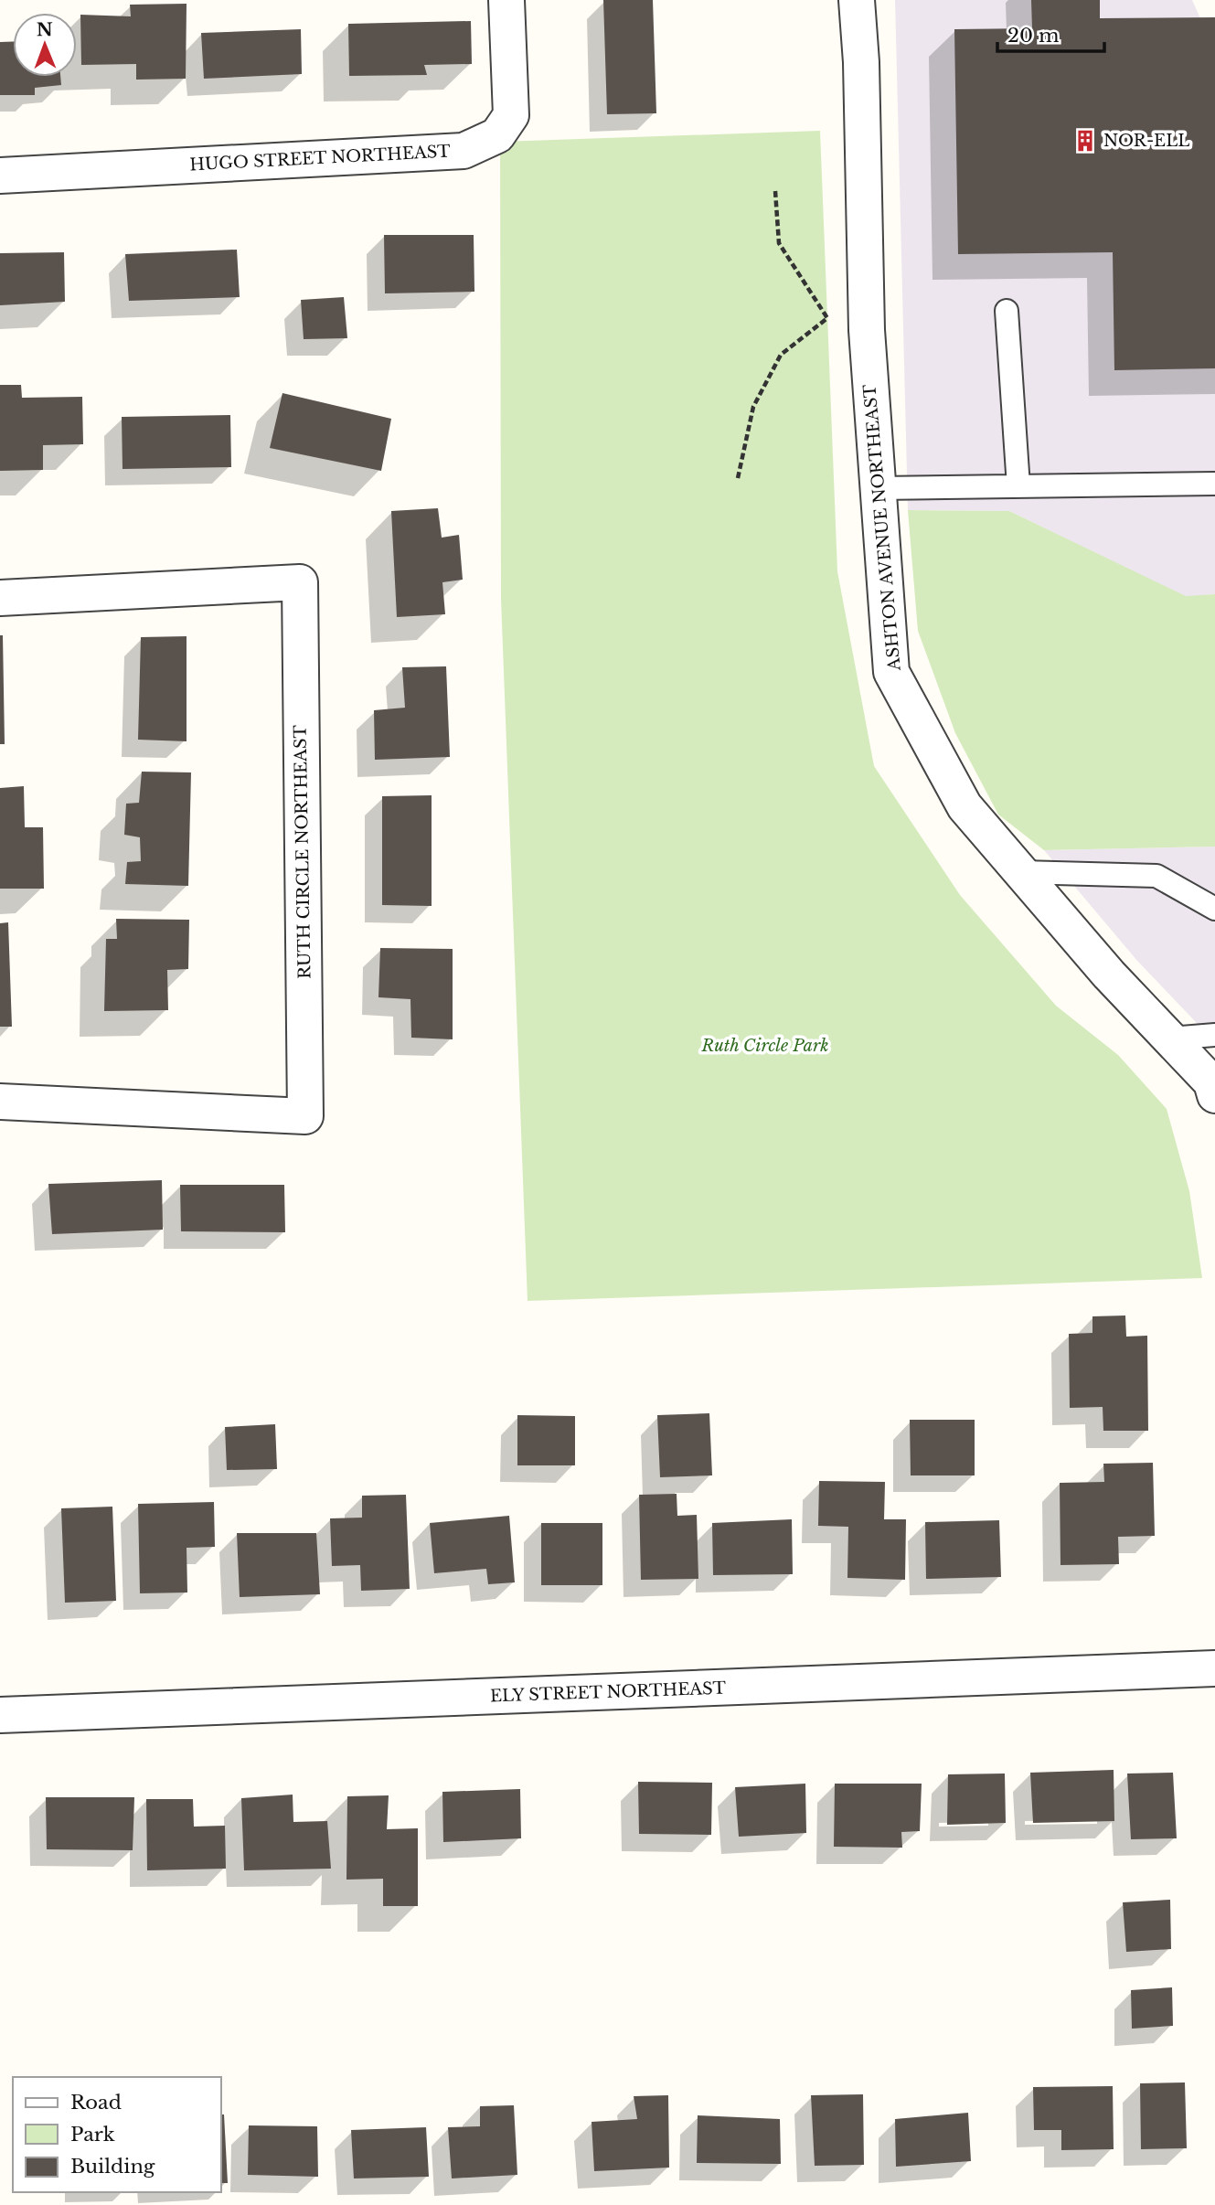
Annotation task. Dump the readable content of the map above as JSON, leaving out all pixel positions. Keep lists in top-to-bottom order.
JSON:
{
  "streets": {
    "street": [
      "HUGO STREET NORTHEAST",
      "ASHTON AVENUE NORTHEAST",
      "RUTH CIRCLE NORTHEAST",
      "ELY STREET NORTHEAST"
    ]
  },
  "parks": ["Ruth Circle Park"],
  "places": {
    "building": ["NOR-ELL"]
  },
  "legend": ["Road", "Park", "Building"],
  "scale_bar": "20 m",
  "north": "top"
}
